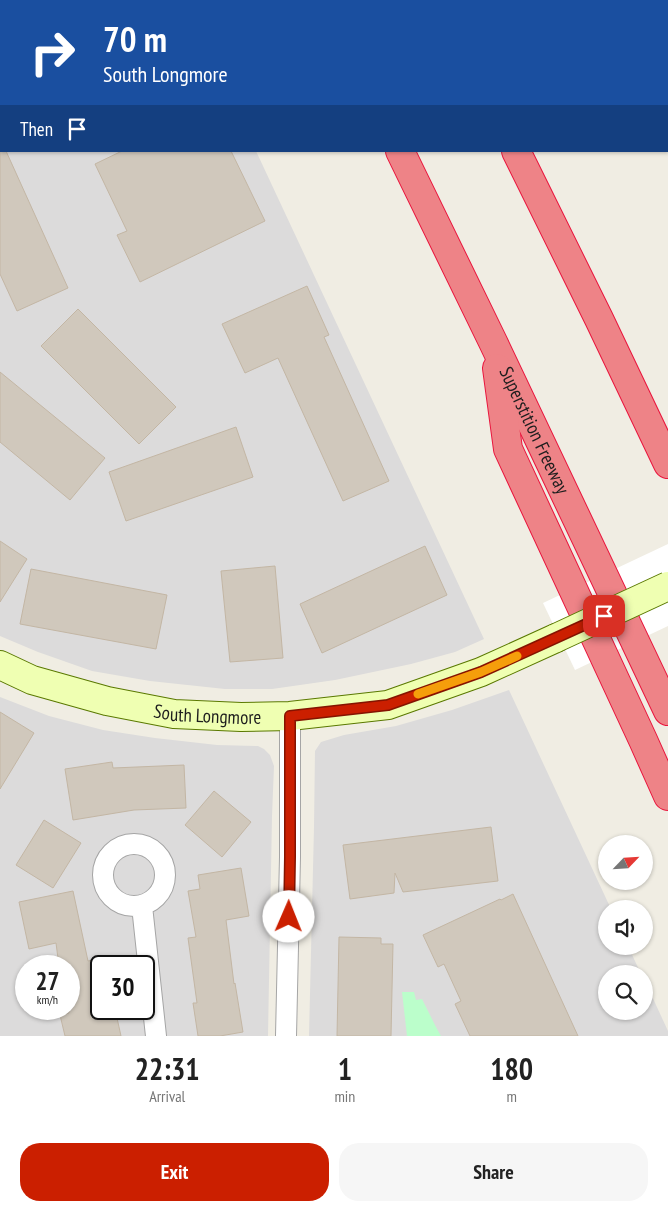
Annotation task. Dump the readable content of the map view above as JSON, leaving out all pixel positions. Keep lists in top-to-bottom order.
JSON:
{
  "streets": {
    "highway": ["Superstition Freeway"],
    "street": ["South Longmore"]
  },
  "north": "top right",
  "page": {
    "turn": ["70 m", "South Longmore"],
    "then": "Then",
    "speed": "27 km/h",
    "limit": "30",
    "eta": [
      "22:31",
      "Arrival",
      "1",
      "min",
      "180",
      "m"
    ],
    "buttons": ["Exit", "Share"]
  }
}
